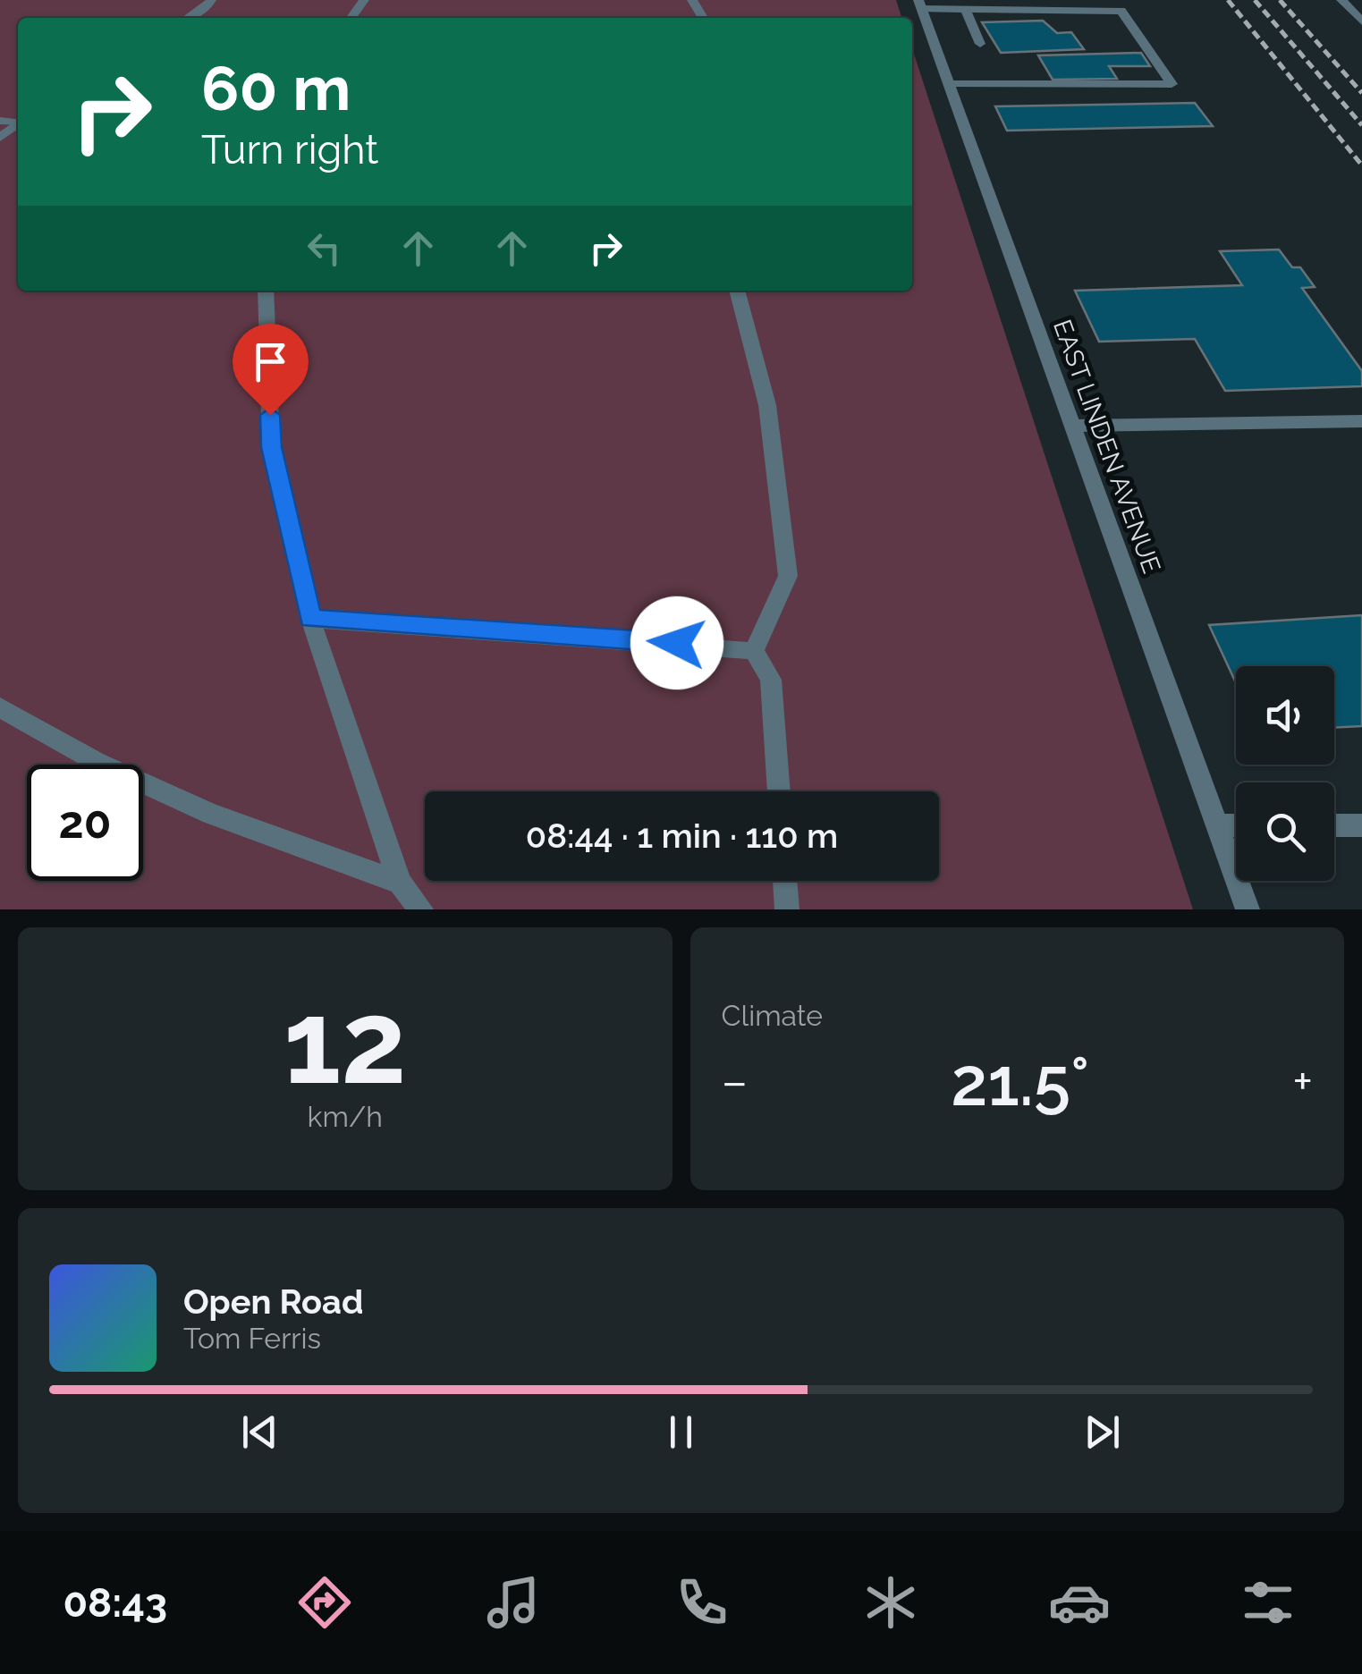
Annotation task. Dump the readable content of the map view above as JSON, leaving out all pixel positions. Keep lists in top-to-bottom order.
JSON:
{
  "streets": {
    "street": ["EAST LINDEN AVENUE"]
  },
  "page": {
    "turn": ["60 m", "Turn right"],
    "limit": "20",
    "trip": "08:44 · 1 min · 110 m",
    "tile": [
      ["12", "km/h"],
      "Climate"
    ],
    "heat": ["−", "21.5°", "+"],
    "song": ["Open Road", "Tom Ferris"],
    "tabs": "08:43"
  }
}
